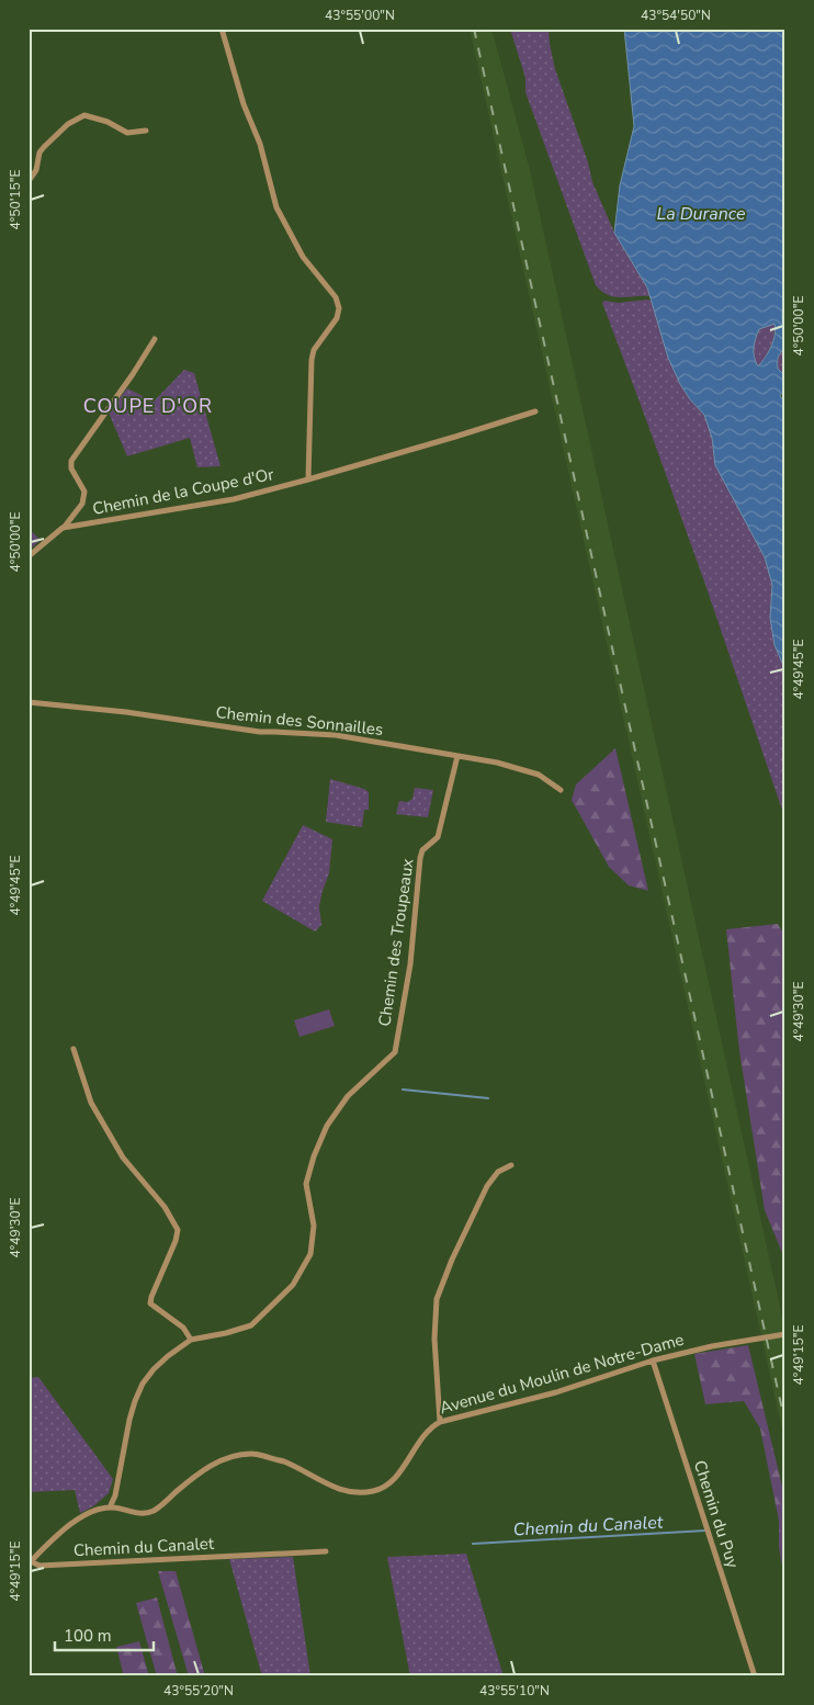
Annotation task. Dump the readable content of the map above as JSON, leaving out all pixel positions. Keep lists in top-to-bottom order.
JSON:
{
  "streets": {
    "street": [
      "Chemin de la Coupe d'Or",
      "Chemin des Sonnailles",
      "Chemin des Troupeaux",
      "Avenue du Moulin de Notre-Dame",
      "Chemin du Puy",
      "Chemin du Canalet"
    ]
  },
  "crossings": [
    ["Chemin des Sonnailles", "Chemin des Troupeaux"],
    ["Chemin des Troupeaux", "Avenue du Moulin de Notre-Dame"],
    ["Avenue du Moulin de Notre-Dame", "Chemin du Puy"],
    ["Avenue du Moulin de Notre-Dame", "Chemin du Canalet"]
  ],
  "districts": ["COUPE D'OR"],
  "water": ["La Durance", "Chemin du Canalet"],
  "scale_bar": "100 m",
  "coordinates": [
    "43°55'00\"N",
    "43°54'50\"N",
    "4°50'15\"E",
    "4°50'00\"E",
    "4°49'45\"E",
    "4°49'30\"E",
    "4°49'15\"E",
    "43°55'20\"N",
    "43°55'10\"N"
  ]
}
